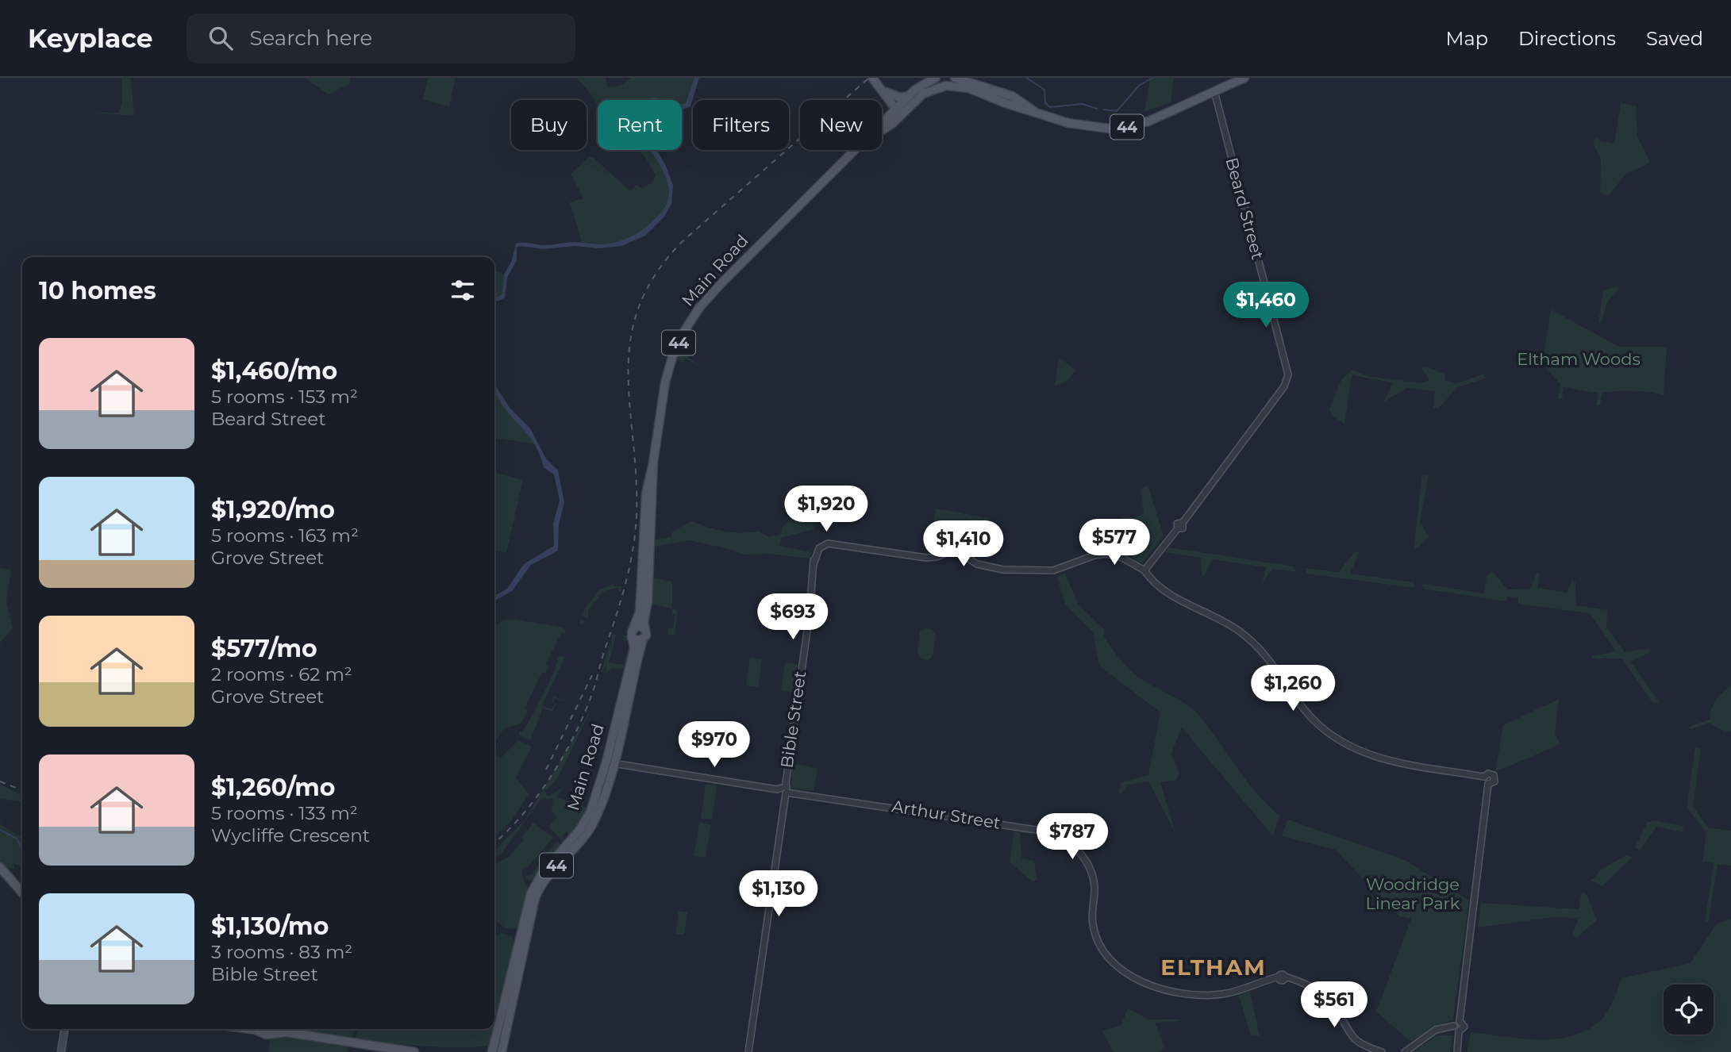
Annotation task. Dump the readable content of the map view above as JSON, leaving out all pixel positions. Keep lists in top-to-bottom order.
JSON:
{
  "streets": {
    "main road": ["44", "Main Road"],
    "street": ["Beard Street", "Bible Street", "Arthur Street"]
  },
  "crossings": [
    ["44", "Main Road"],
    ["Beard Street", "Main Road"],
    ["Beard Street", "Bible Street"],
    ["Main Road", "Arthur Street"],
    ["Bible Street", "Arthur Street"]
  ],
  "districts": ["ELTHAM"],
  "parks": ["Eltham Woods", "Woodridge Linear Park"],
  "page": {
    "header": "Keyplace",
    "search": "Search here",
    "nav": ["Map", "Directions", "Saved"],
    "chip": [
      "Buy",
      "Rent",
      "Filters",
      "New"
    ],
    "heading": "10 homes",
    "price": [
      "$1,460",
      "$1,920",
      "$577",
      "$1,410",
      "$693",
      "$1,260",
      "$970",
      "$787",
      "$1,130",
      "$561"
    ],
    "list": [
      {
        "name": "$1,460/mo",
        "note": "5 rooms · 153 m² · Beard Street"
      },
      {
        "name": "$1,920/mo",
        "note": "5 rooms · 163 m² · Grove Street"
      },
      {
        "name": "$577/mo",
        "note": "2 rooms · 62 m² · Grove Street"
      },
      {
        "name": "$1,260/mo",
        "note": "5 rooms · 133 m² · Wycliffe Crescent"
      },
      {
        "name": "$1,130/mo",
        "note": "3 rooms · 83 m² · Bible Street"
      }
    ]
  }
}
